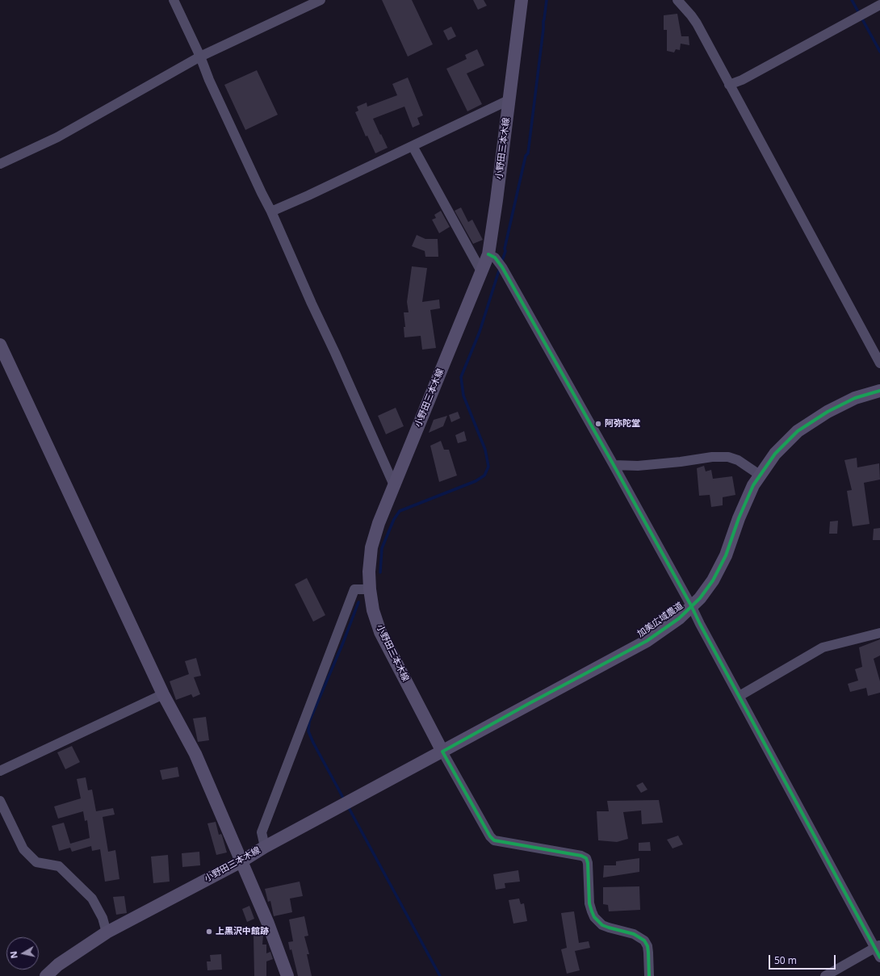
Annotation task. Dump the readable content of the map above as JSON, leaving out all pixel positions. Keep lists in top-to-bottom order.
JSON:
{
  "streets": {
    "street": ["小野田三本木線", "加美広域農道"]
  },
  "crossings": [
    ["小野田三本木線", "加美広域農道"]
  ],
  "places": ["阿弥陀堂", "上黒沢中館跡"],
  "scale_bar": "50 m",
  "north": "left"
}
